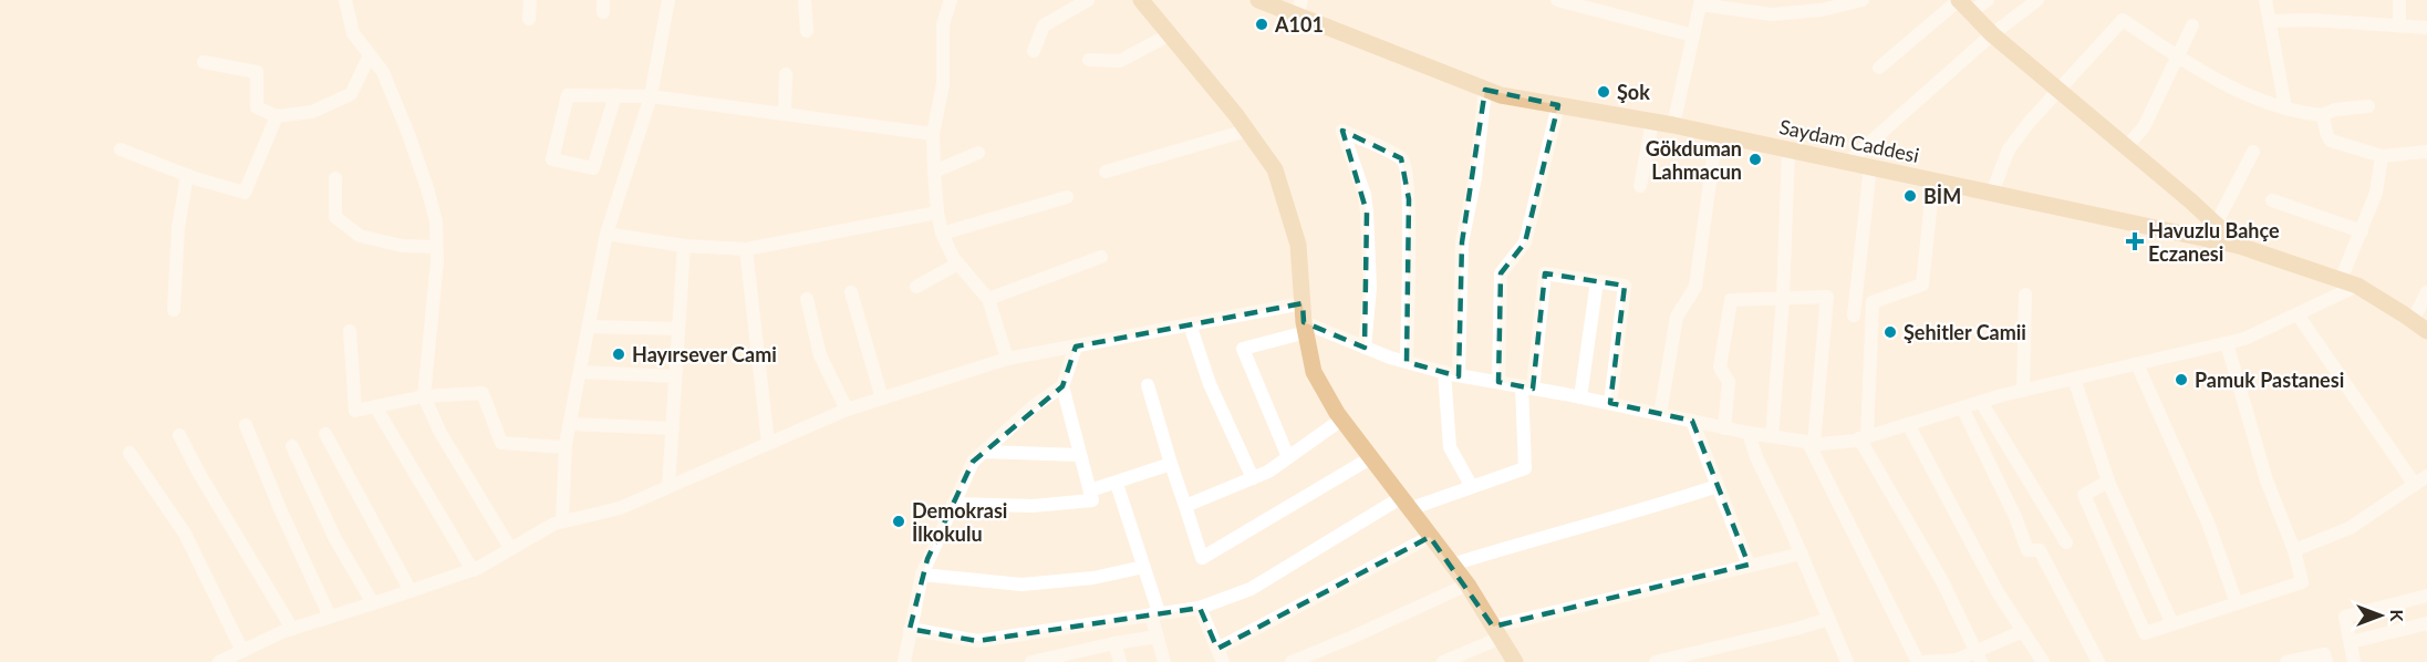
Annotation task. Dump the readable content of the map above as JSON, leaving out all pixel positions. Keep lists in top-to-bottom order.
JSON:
{
  "streets": {
    "main road": ["Saydam Caddesi"]
  },
  "places": {
    "other": [
      "A101",
      "Şok",
      "Gökduman Lahmacun",
      "BİM",
      "Şehitler Camii",
      "Hayırsever Cami",
      "Pamuk Pastanesi",
      "Demokrasi İlkokulu"
    ],
    "health": ["Havuzlu Bahçe Eczanesi"]
  },
  "north": "right"
}
